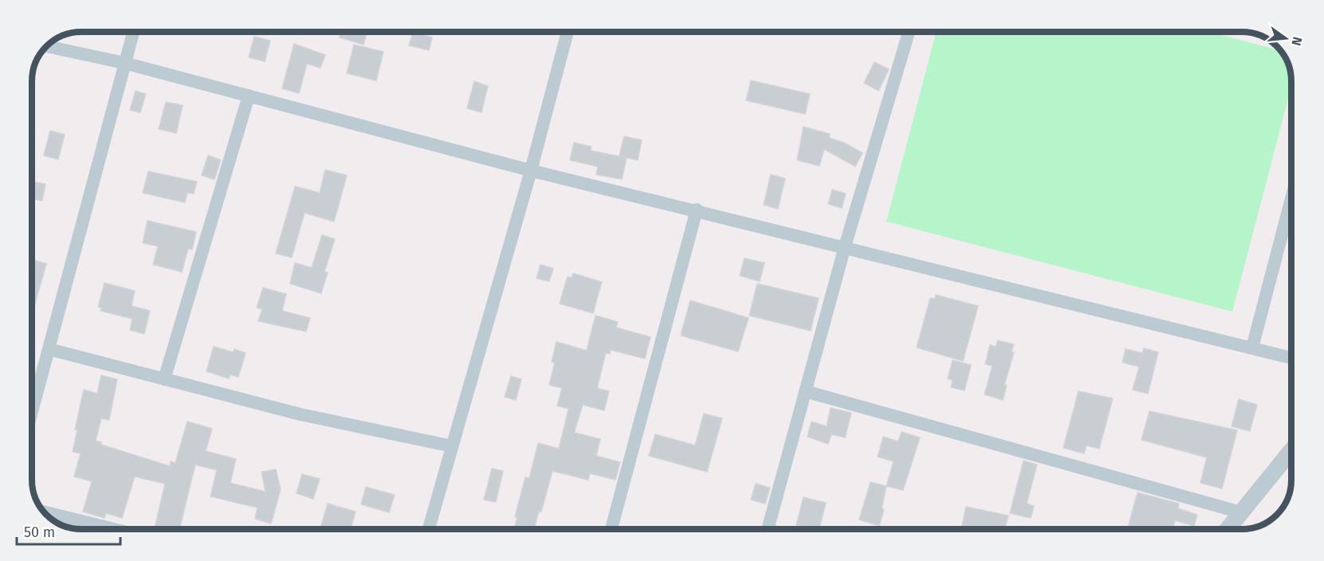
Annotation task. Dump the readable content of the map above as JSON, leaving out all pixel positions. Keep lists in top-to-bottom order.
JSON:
{
  "scale_bar": "50 m",
  "north": "right"
}
